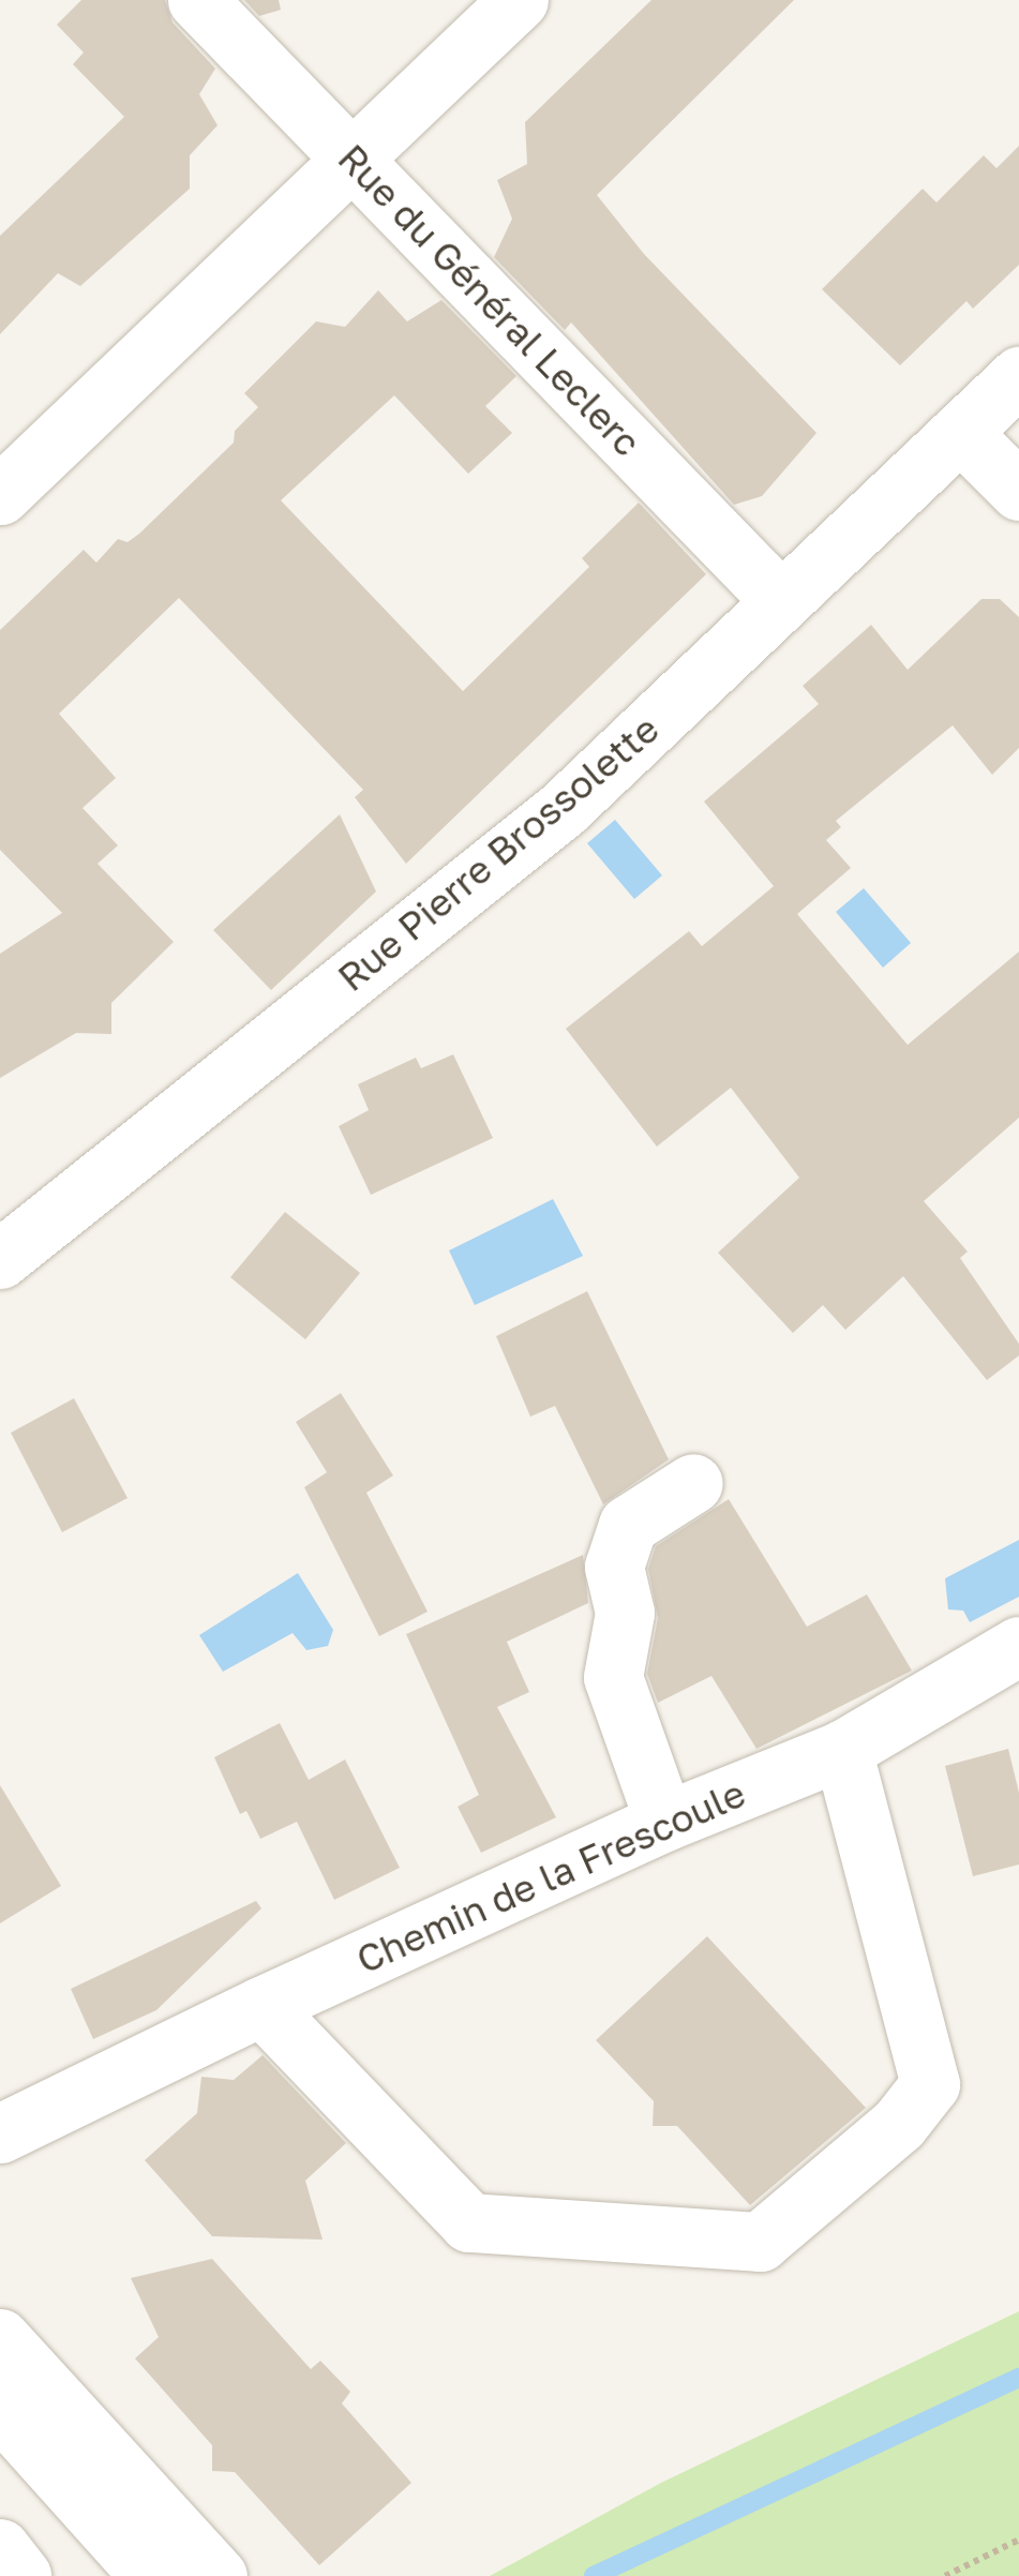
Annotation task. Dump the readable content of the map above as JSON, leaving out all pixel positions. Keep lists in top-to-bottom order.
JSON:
{
  "streets": {
    "street": ["Rue du Général Leclerc", "Rue Pierre Brossolette", "Chemin de la Frescoule"]
  },
  "crossings": [
    ["Rue du Général Leclerc", "Rue Pierre Brossolette"]
  ]
}
